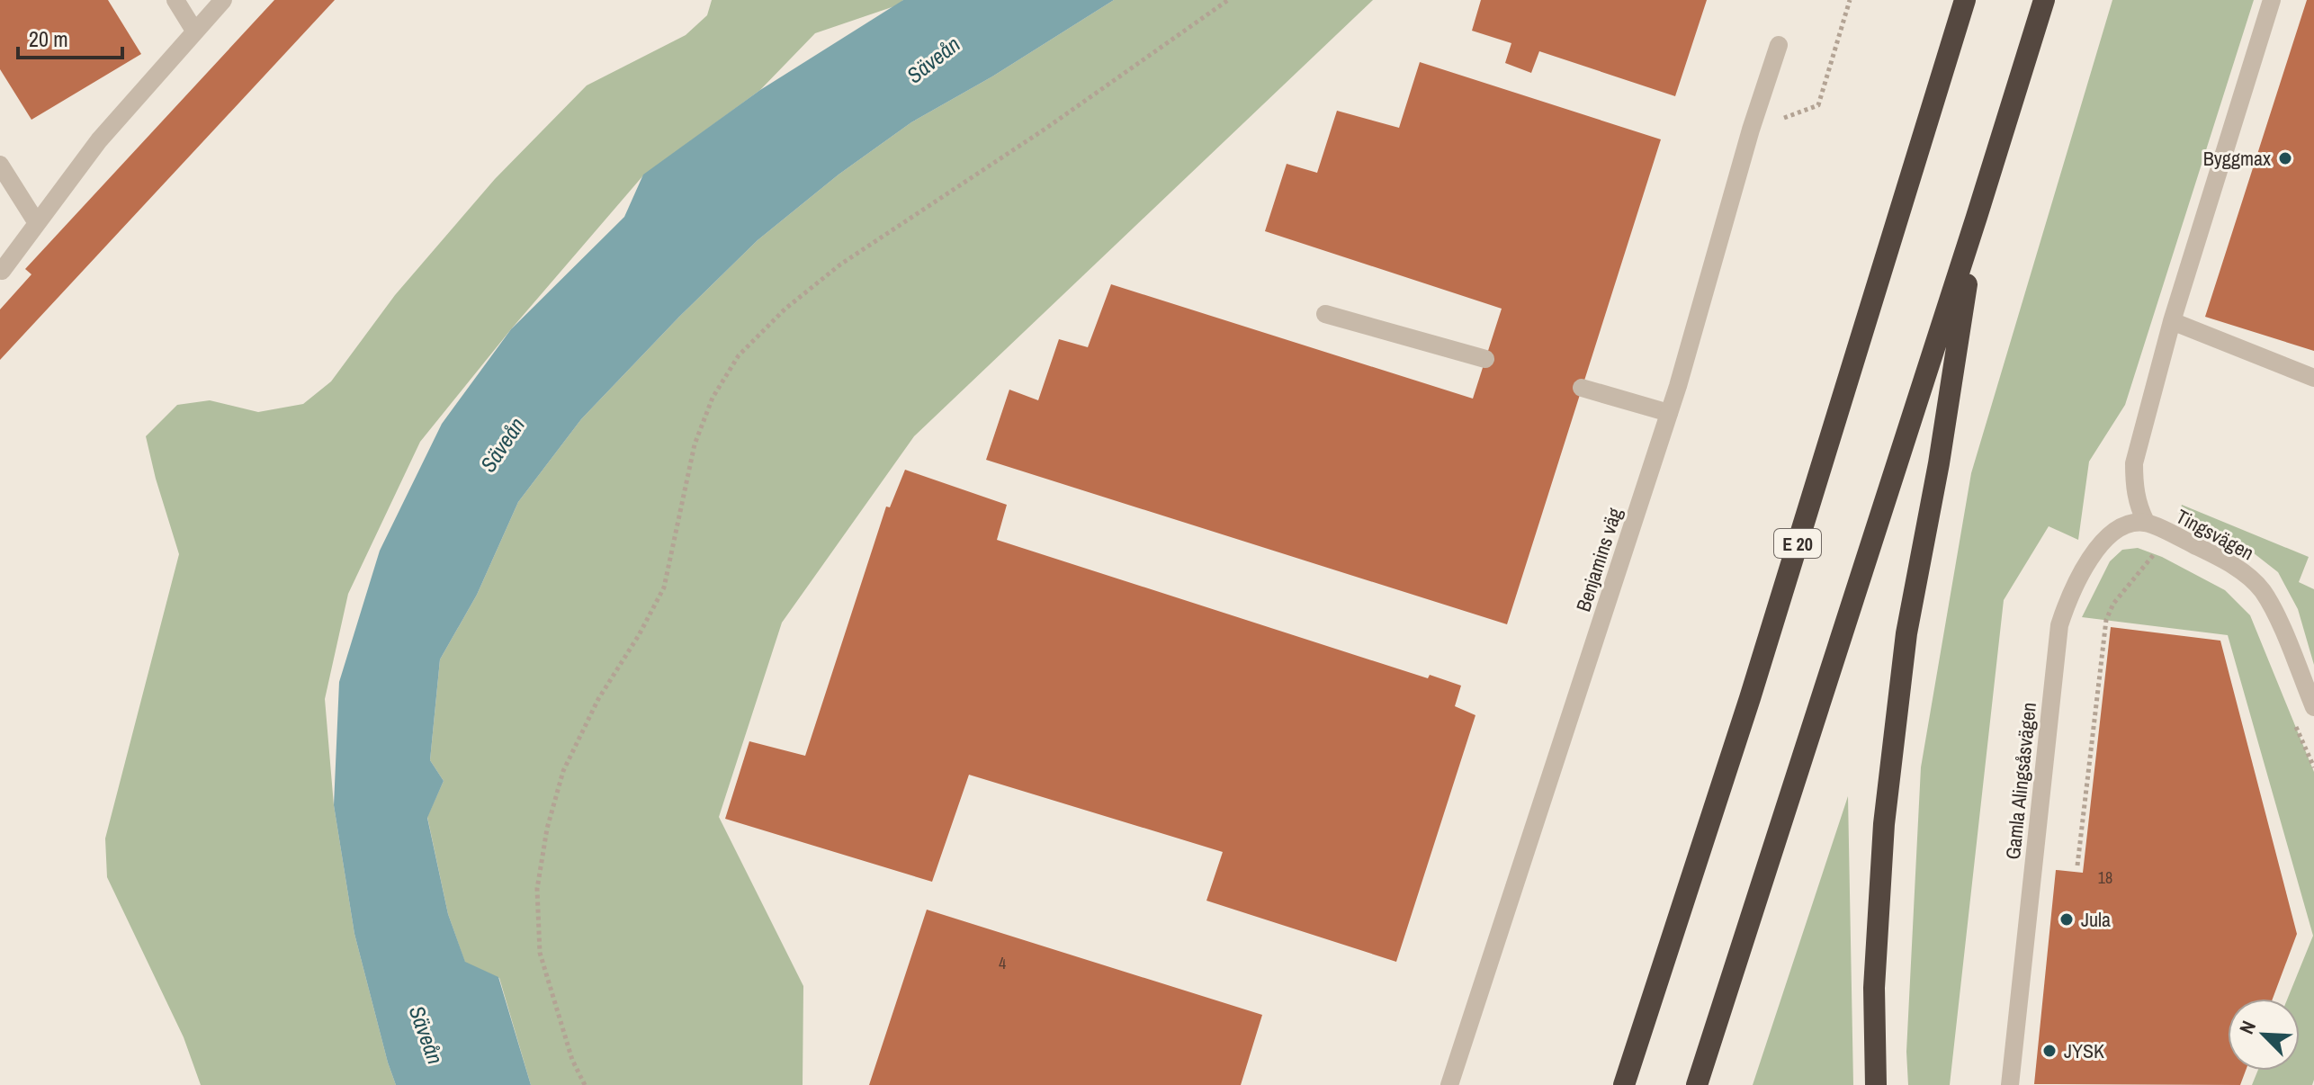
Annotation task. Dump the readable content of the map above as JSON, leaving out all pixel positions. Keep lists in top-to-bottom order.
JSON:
{
  "streets": {
    "highway": ["E 20"],
    "street": ["Tingsvägen", "Benjamins väg", "Gamla Alingsåsvägen"]
  },
  "crossings": [
    ["Tingsvägen", "Gamla Alingsåsvägen"]
  ],
  "water": ["Säveån"],
  "places": ["Byggmax", "Jula", "JYSK"],
  "house_numbers": ["18", "4"],
  "scale_bar": "20 m",
  "north": "top left"
}
